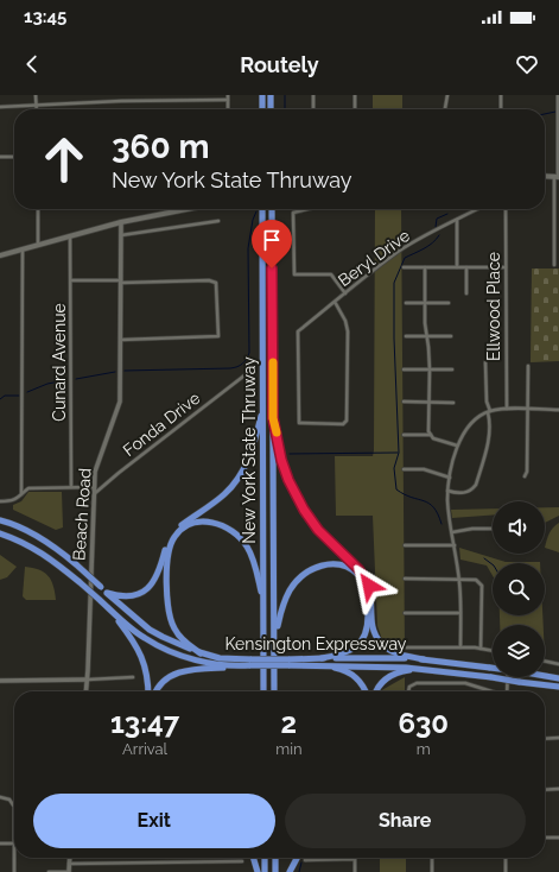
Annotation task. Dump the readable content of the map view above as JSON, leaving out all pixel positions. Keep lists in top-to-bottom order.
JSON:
{
  "streets": {
    "highway": ["New York State Thruway", "Kensington Expressway"],
    "street": [
      "Beryl Drive",
      "Ellwood Place",
      "Cunard Avenue",
      "Fonda Drive",
      "Beach Road"
    ]
  },
  "crossings": [
    ["Fonda Drive", "Beach Road"]
  ],
  "page": {
    "status": "13:45",
    "header": "Routely",
    "turn": ["360 m", "New York State Thruway"],
    "eta": [
      "13:47",
      "Arrival",
      "2",
      "min",
      "630",
      "m"
    ],
    "buttons": ["Exit", "Share"]
  }
}
